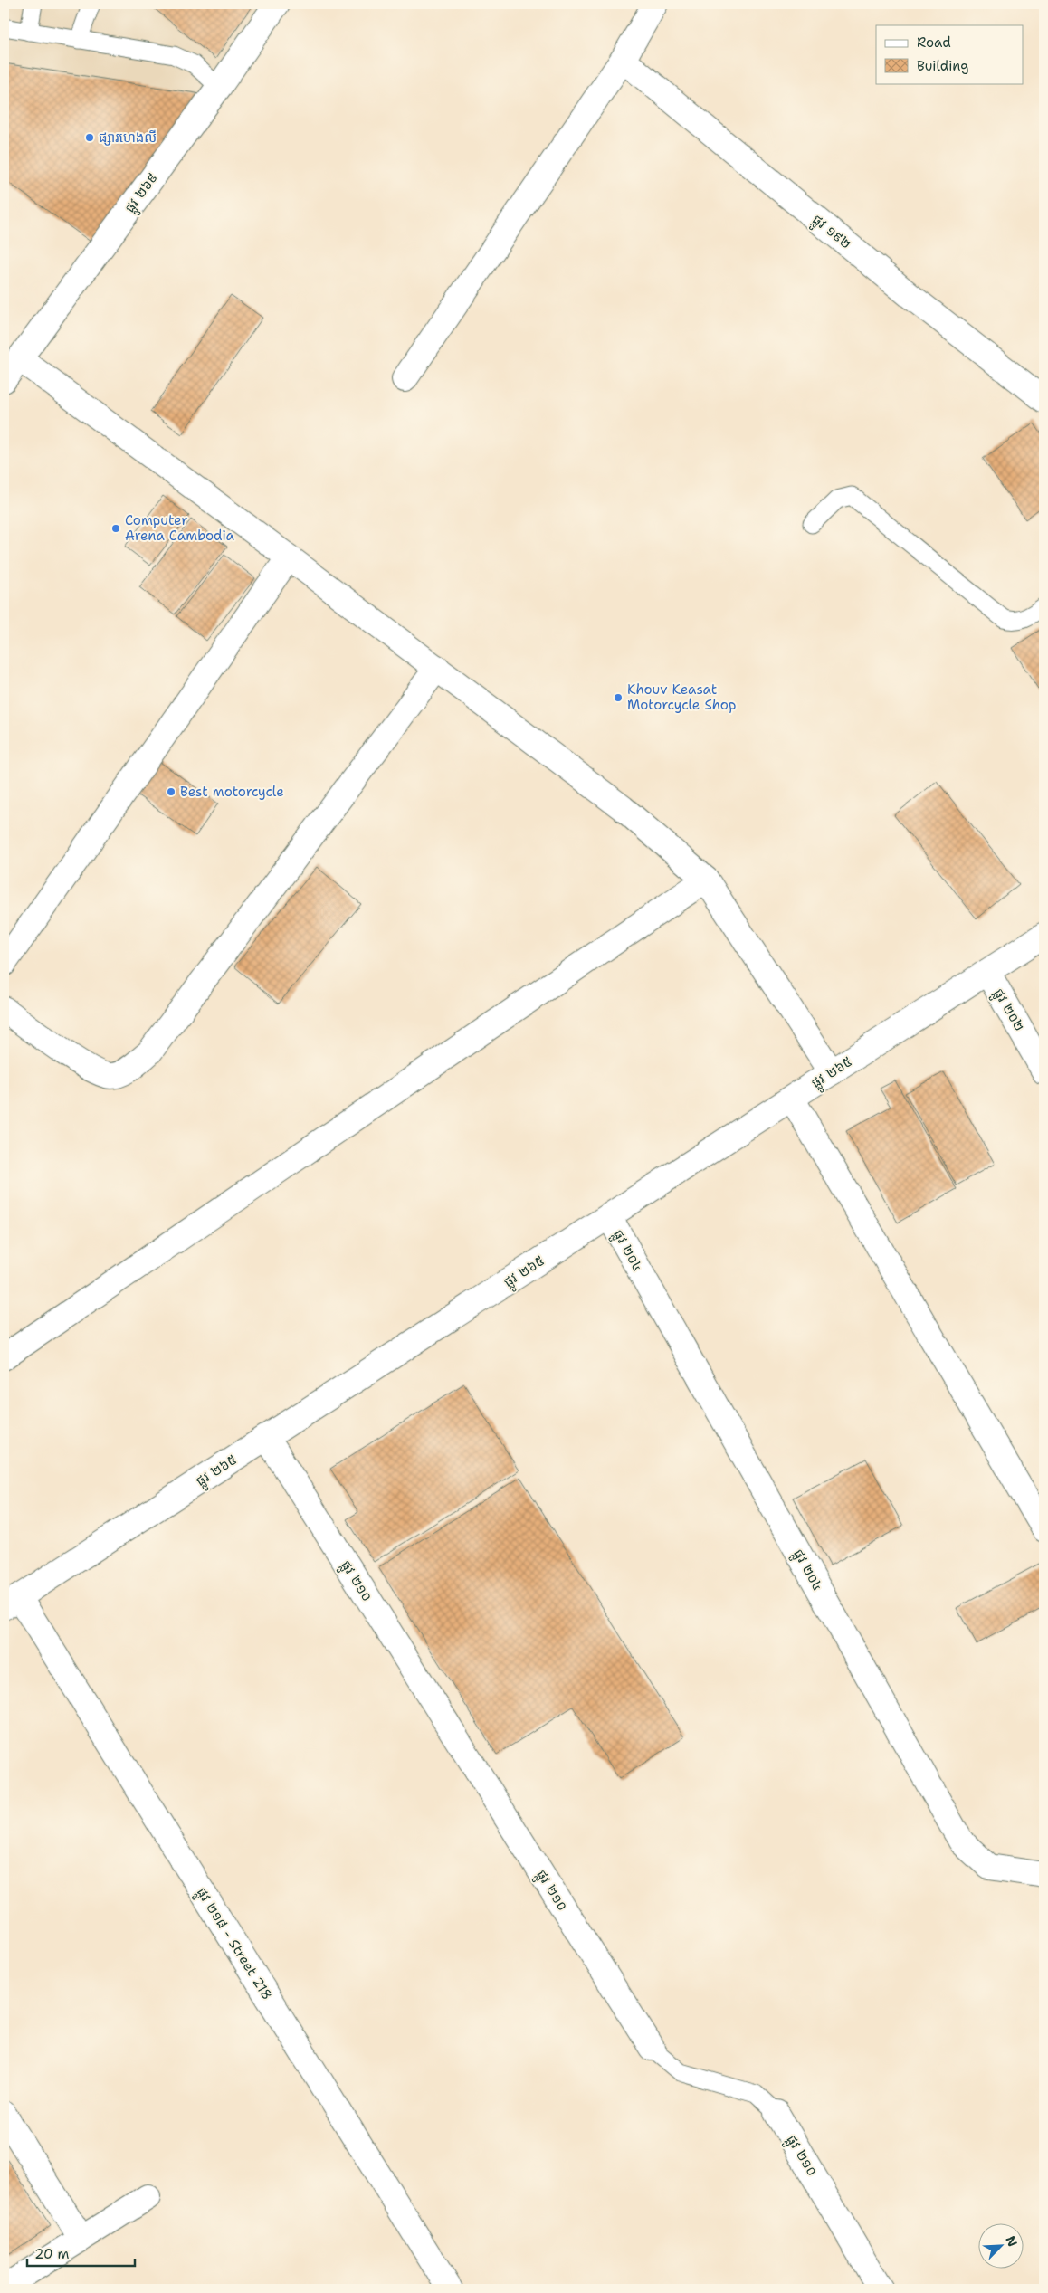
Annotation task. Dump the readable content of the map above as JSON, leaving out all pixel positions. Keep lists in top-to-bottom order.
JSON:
{
  "streets": {
    "street": [
      "ផ្លូវ ២៦៩",
      "ផ្លូវ ១៩២",
      "ផ្លូវ ២០២",
      "ផ្លូវ ២៦៥",
      "ផ្លូវ ២០៤",
      "ផ្លូវ ២១០",
      "ផ្លូវ ២១៨ - Street 218"
    ]
  },
  "crossings": [
    ["ផ្លូវ ២០២", "ផ្លូវ ២៦៥"],
    ["ផ្លូវ ២៦៥", "ផ្លូវ ២០៤"],
    ["ផ្លូវ ២៦៥", "ផ្លូវ ២១០"],
    ["ផ្លូវ ២៦៥", "ផ្លូវ ២១៨ - Street 218"]
  ],
  "places": [
    "ផ្សារហេងលី",
    "Computer Arena Cambodia",
    "Khouv Keasat Motorcycle Shop",
    "Best motorcycle"
  ],
  "legend": ["Road", "Building"],
  "scale_bar": "20 m",
  "north": "top right"
}
